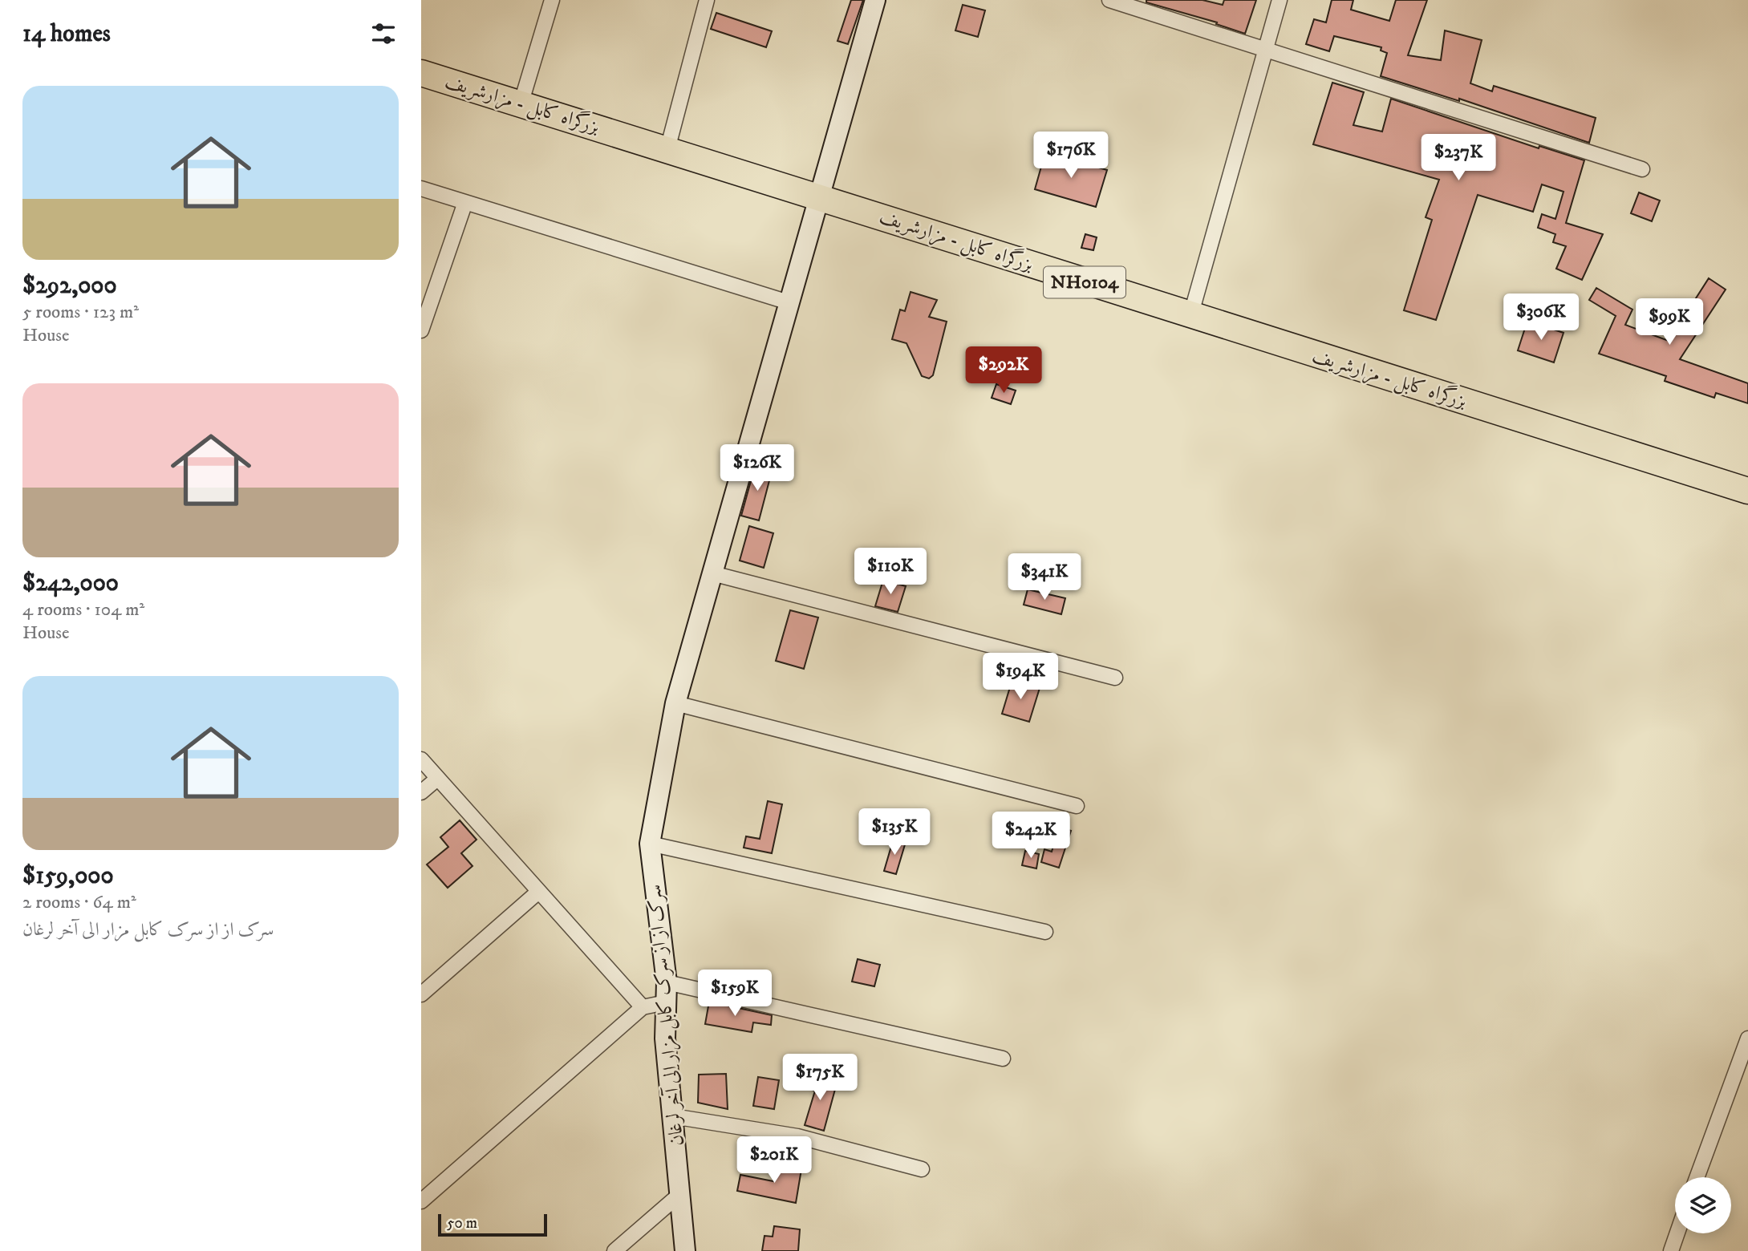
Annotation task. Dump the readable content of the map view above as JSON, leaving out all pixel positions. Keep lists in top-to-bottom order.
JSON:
{
  "streets": {
    "highway": ["بزرگراه کابل - مزارشریف", "NH0104"],
    "street": ["سرک از از سرک کابل مزار الی آخر لرغان"]
  },
  "crossings": [
    ["بزرگراه کابل - مزارشریف", "سرک از از سرک کابل مزار الی آخر لرغان"]
  ],
  "scale_bar": "50 m",
  "page": {
    "heading": "14 homes",
    "list": [
      {
        "name": "$292,000",
        "note": "5 rooms · 123 m² · House"
      },
      {
        "name": "$242,000",
        "note": "4 rooms · 104 m² · House"
      },
      {
        "name": "$159,000",
        "note": "2 rooms · 64 m² · سرک از از سرک کابل مزار الی آخر لرغان"
      }
    ],
    "price": [
      "$176K",
      "$237K",
      "$306K",
      "$99K",
      "$292K",
      "$126K",
      "$110K",
      "$341K",
      "$194K",
      "$135K",
      "$242K",
      "$159K",
      "$175K",
      "$201K"
    ],
    "scale": "50 m"
  }
}
